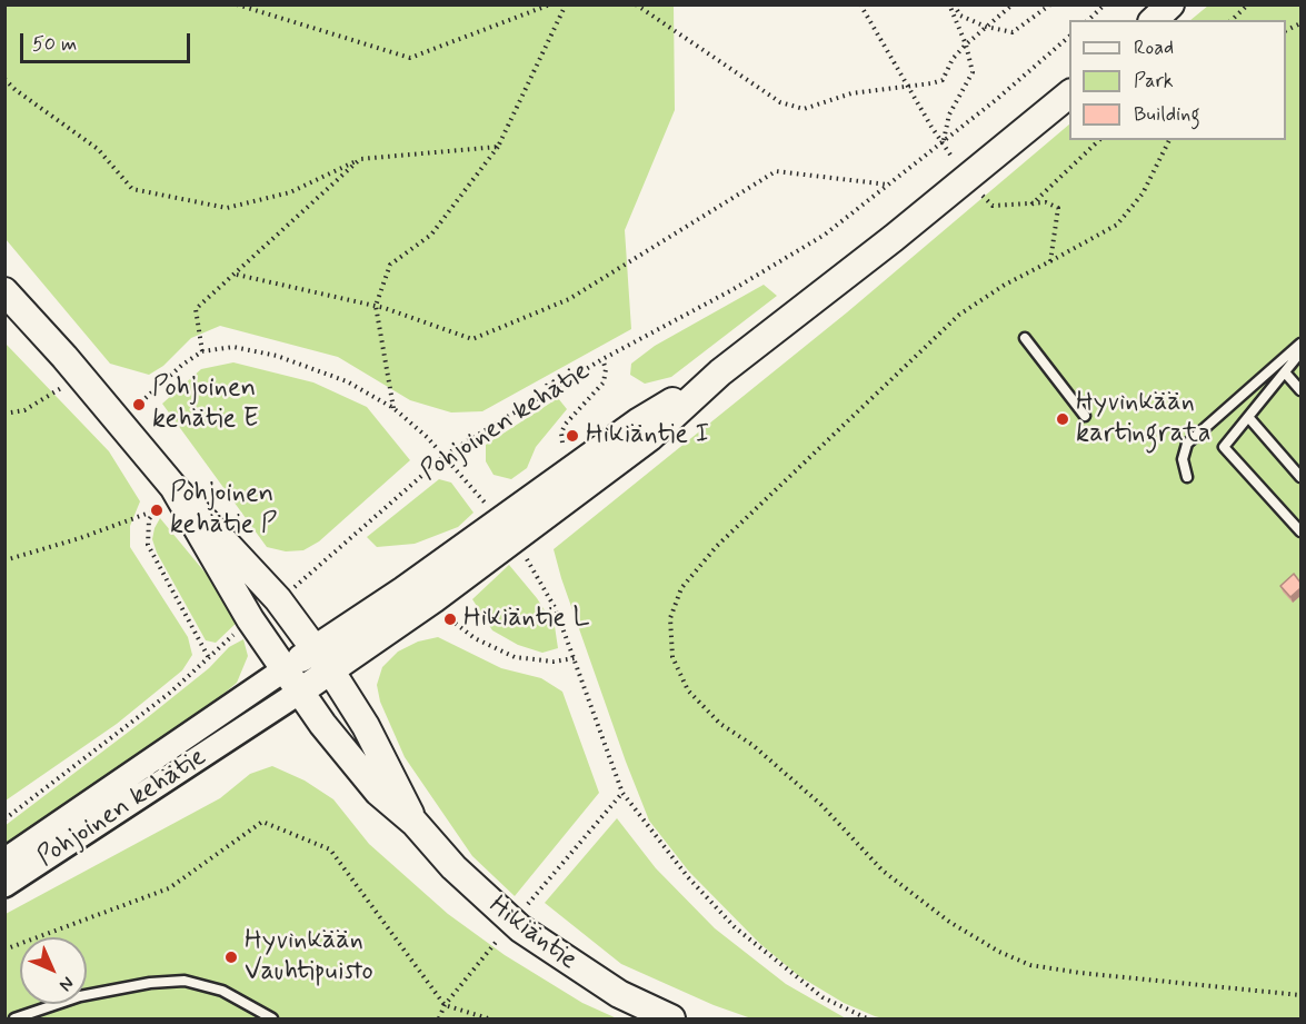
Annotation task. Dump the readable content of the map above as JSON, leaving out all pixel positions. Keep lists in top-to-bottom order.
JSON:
{
  "streets": {
    "main road": ["Pohjoinen kehätie", "Hikiäntie"]
  },
  "crossings": [
    ["Pohjoinen kehätie", "Hikiäntie"]
  ],
  "places": [
    "Pohjoinen kehätie E",
    "Hyvinkään kartingrata",
    "Hikiäntie I",
    "Pohjoinen kehätie P",
    "Hikiäntie L",
    "Hyvinkään Vauhtipuisto"
  ],
  "legend": ["Road", "Park", "Building"],
  "scale_bar": "50 m",
  "north": "bottom right"
}
